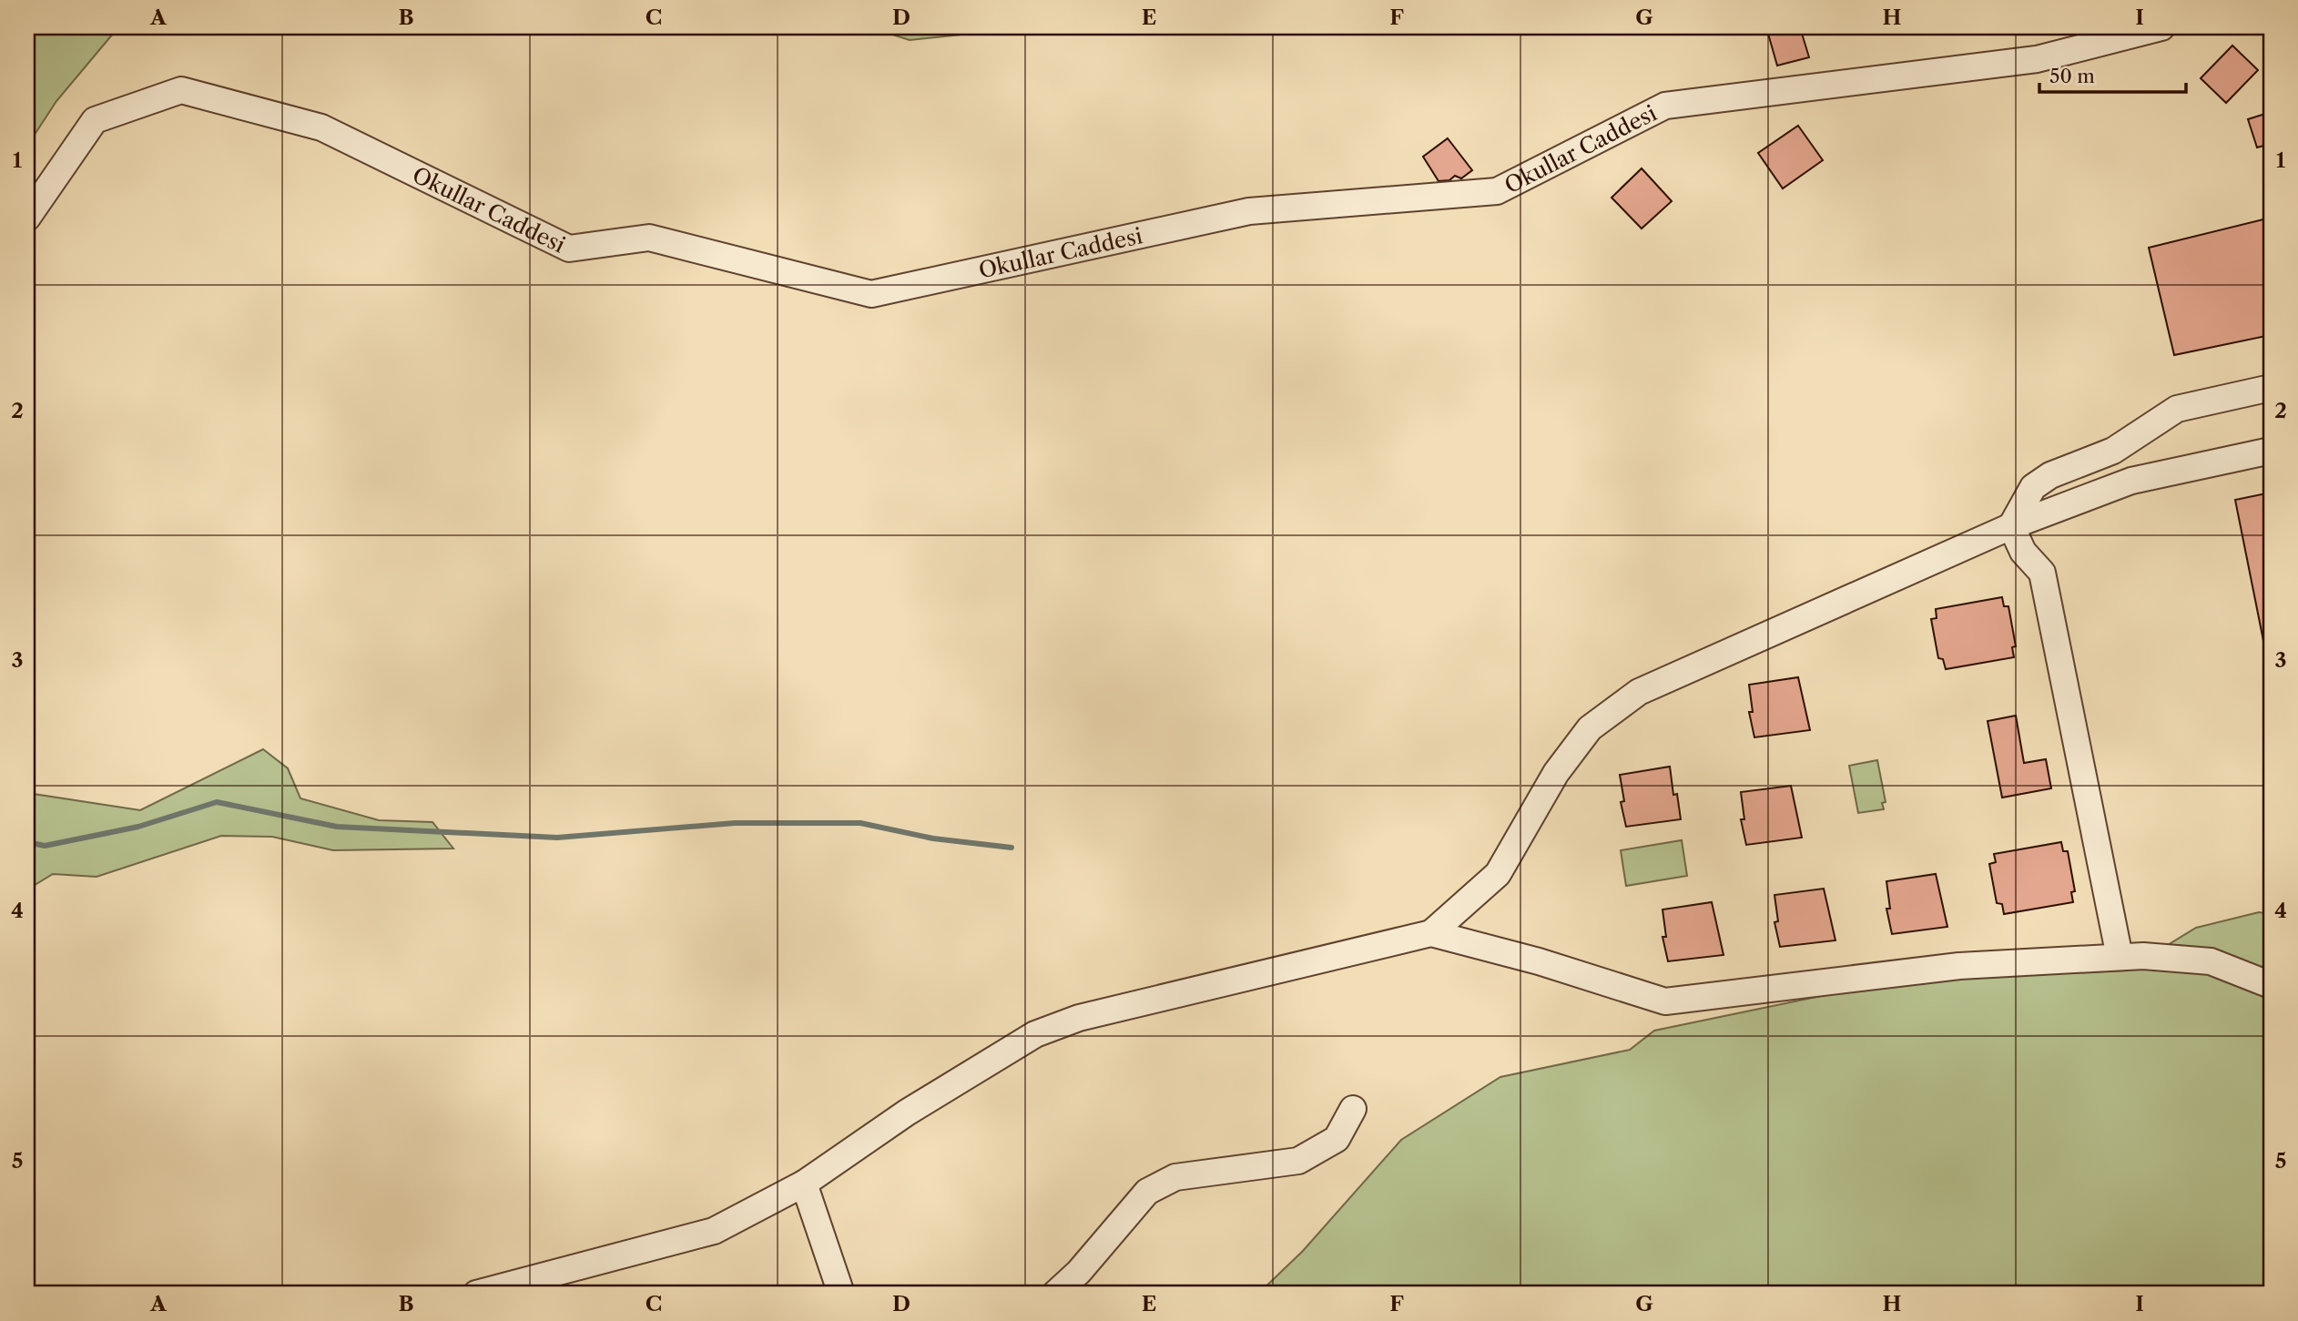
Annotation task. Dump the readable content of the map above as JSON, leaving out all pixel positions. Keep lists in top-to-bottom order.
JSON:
{
  "streets": {
    "street": ["Okullar Caddesi"]
  },
  "scale_bar": "50 m",
  "grid": {
    "columns": [
      "A",
      "B",
      "C",
      "D",
      "E",
      "F",
      "G",
      "H",
      "I"
    ],
    "rows": [
      "1",
      "2",
      "3",
      "4",
      "5"
    ]
  }
}
